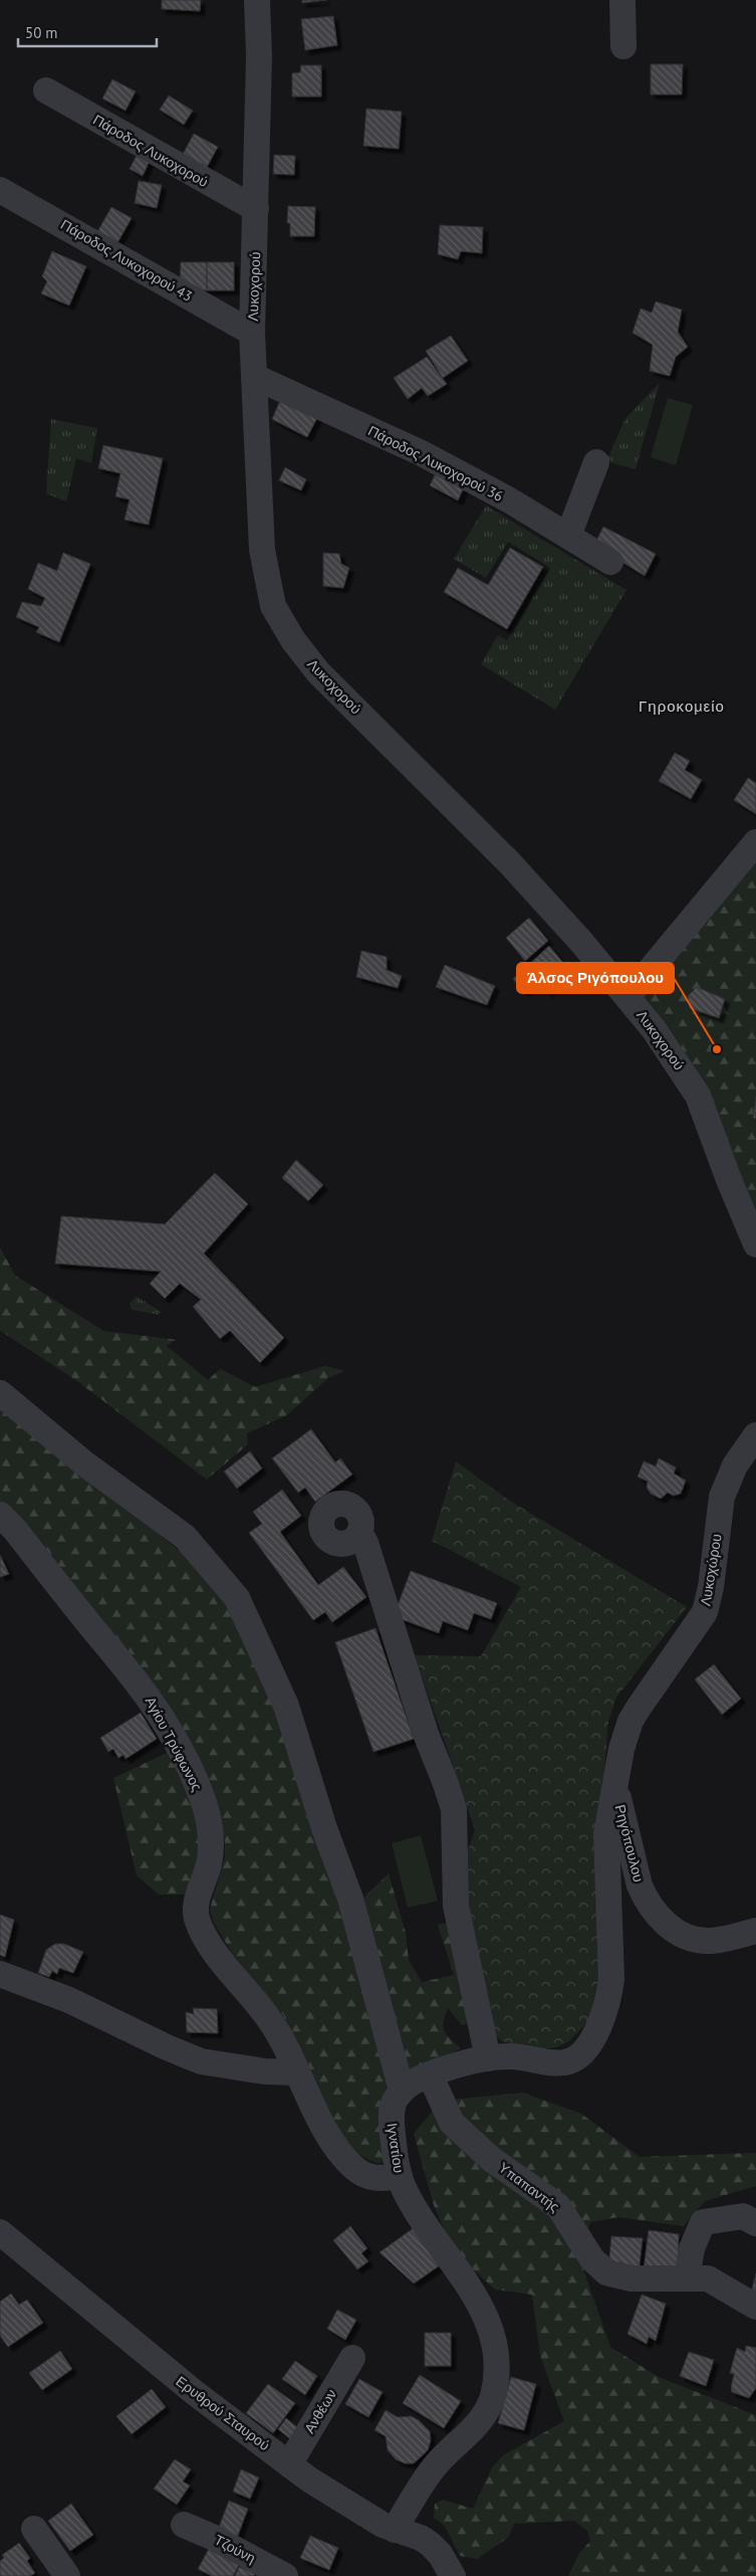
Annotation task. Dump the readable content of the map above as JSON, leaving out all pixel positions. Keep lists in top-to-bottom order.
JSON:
{
  "streets": {
    "street": [
      "Πάροδος Λυκοχορού",
      "Πάροδος Λυκοχορού 43",
      "Λυκοχορού",
      "Πάροδος Λυκοχορού 36",
      "Λυκοχώρου",
      "Αγίου Τρύφωνος",
      "Ρηγόπουλου",
      "Ιγνατίου",
      "Υπαπαντής",
      "Ανθέων",
      "Ερυθρού Σταυρού",
      "Τζούνη"
    ]
  },
  "crossings": [
    ["Πάροδος Λυκοχορού", "Λυκοχορού"],
    ["Πάροδος Λυκοχορού 43", "Λυκοχορού"],
    ["Λυκοχορού", "Πάροδος Λυκοχορού 36"],
    ["Λυκοχώρου", "Ρηγόπουλου"],
    ["Αγίου Τρύφωνος", "Ιγνατίου"],
    ["Ιγνατίου", "Ερυθρού Σταυρού"],
    ["Ανθέων", "Ερυθρού Σταυρού"]
  ],
  "districts": ["Γηροκομείο"],
  "places": ["Άλσος Ριγόπουλου"],
  "scale_bar": "50 m"
}
